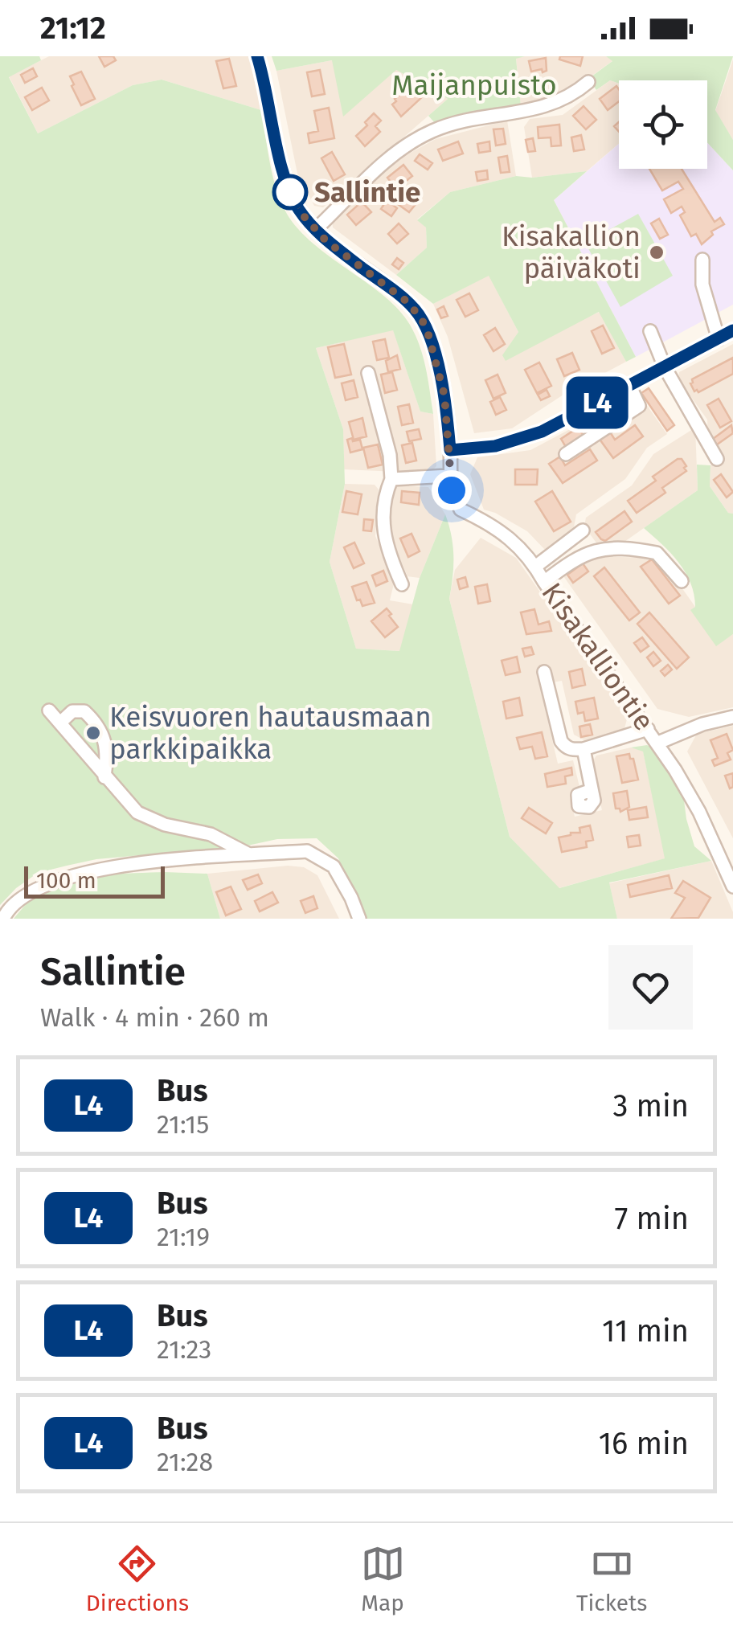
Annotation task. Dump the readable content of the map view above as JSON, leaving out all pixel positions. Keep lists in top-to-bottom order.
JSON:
{
  "streets": {
    "street": ["Kisakalliontie"]
  },
  "parks": ["Maijanpuisto"],
  "places": ["Sallintie", "Kisakallion päiväkoti", "Keisvuoren hautausmaan parkkipaikka"],
  "lines": ["bus line L4"],
  "scale_bar": "100 m",
  "page": {
    "status": "21:12",
    "on_map": "L4",
    "scale": "100 m",
    "heading": ["Sallintie", "Walk · 4 min · 260 m"],
    "list": [
      {
        "mark": "L4",
        "name": "Bus",
        "note": "21:15",
        "value": "3 min"
      },
      {
        "mark": "L4",
        "name": "Bus",
        "note": "21:19",
        "value": "7 min"
      },
      {
        "mark": "L4",
        "name": "Bus",
        "note": "21:23",
        "value": "11 min"
      },
      {
        "mark": "L4",
        "name": "Bus",
        "note": "21:28",
        "value": "16 min"
      }
    ],
    "tabs": ["Directions", "Map", "Tickets"]
  }
}
